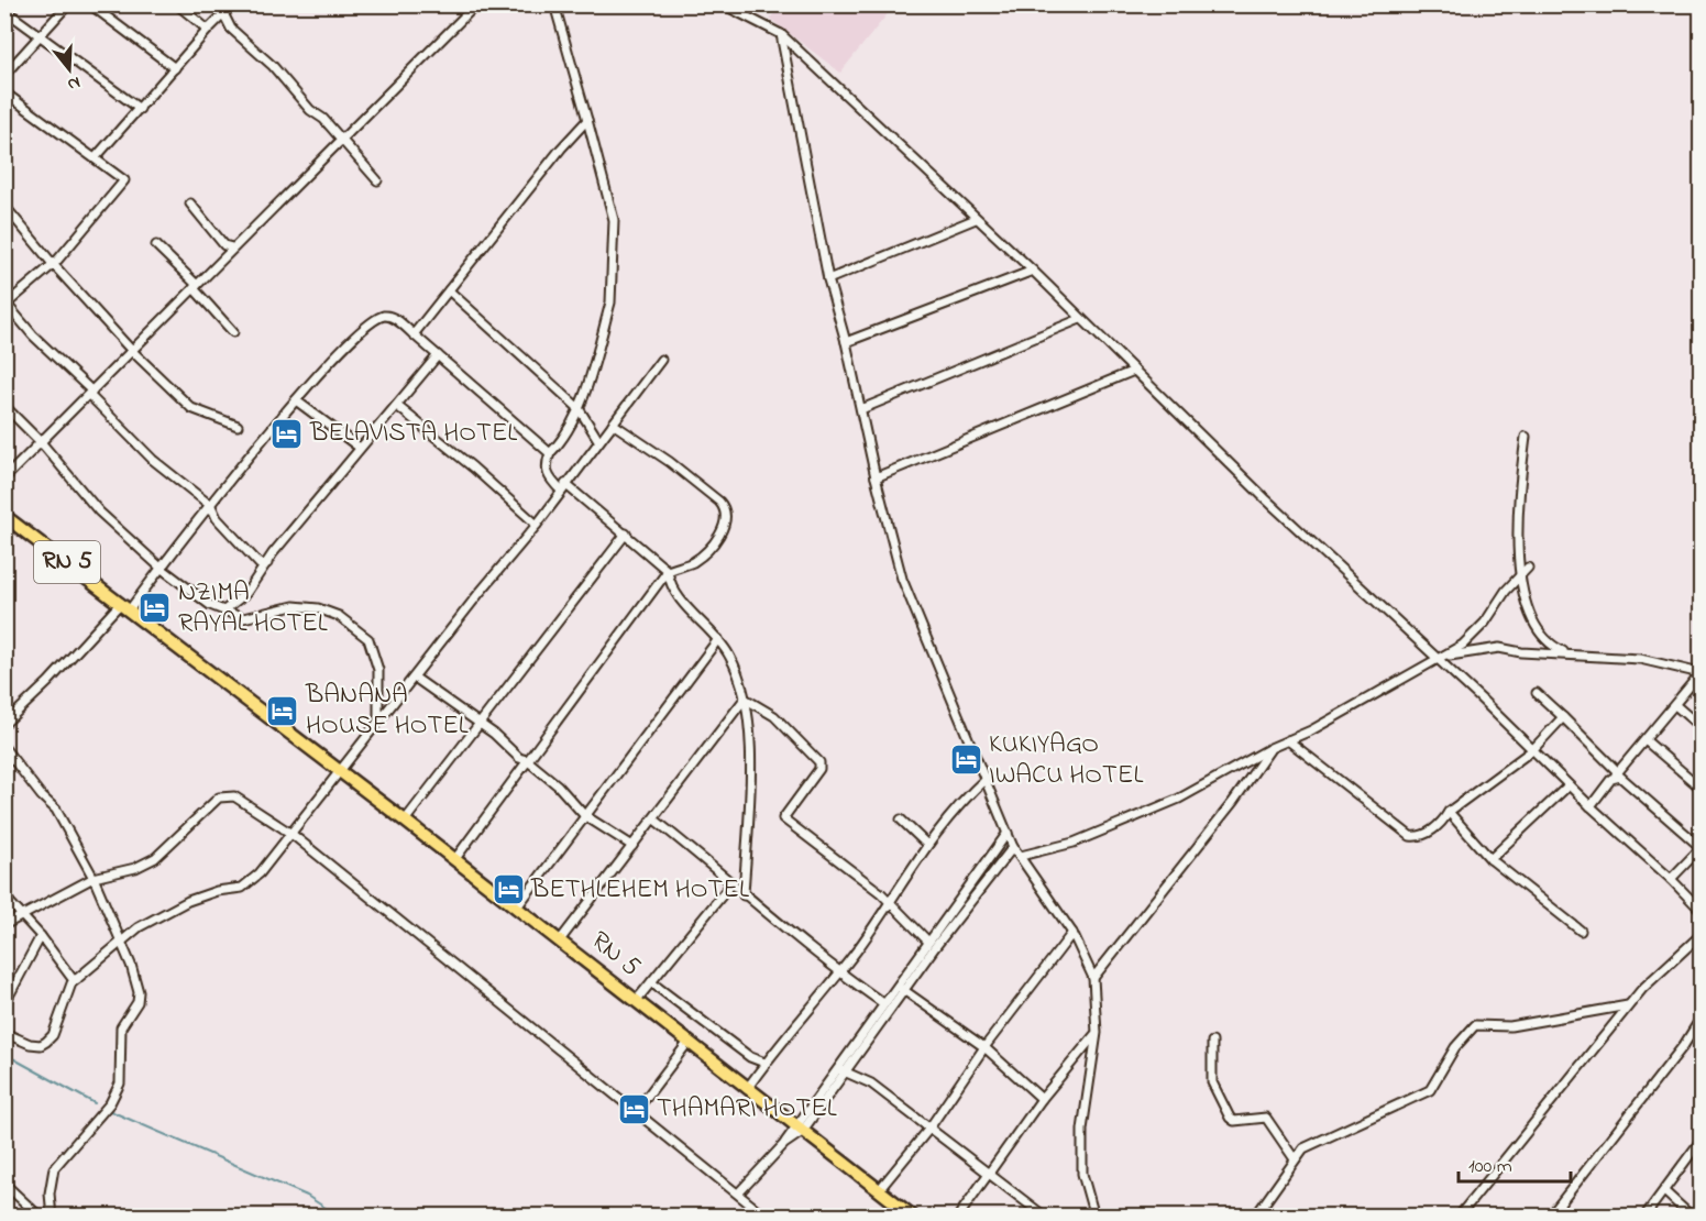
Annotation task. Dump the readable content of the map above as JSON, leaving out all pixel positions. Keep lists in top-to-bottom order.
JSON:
{
  "streets": {
    "main road": ["RN 5"]
  },
  "places": {
    "hotel": [
      "BELAVISTA HOTEL",
      "NZIMA RAYAL HOTEL",
      "BANANA HOUSE HOTEL",
      "KUKIYAGO IWACU HOTEL",
      "BETHLEHEM HOTEL",
      "THAMARI HOTEL"
    ]
  },
  "scale_bar": "100 m",
  "north": "bottom"
}
